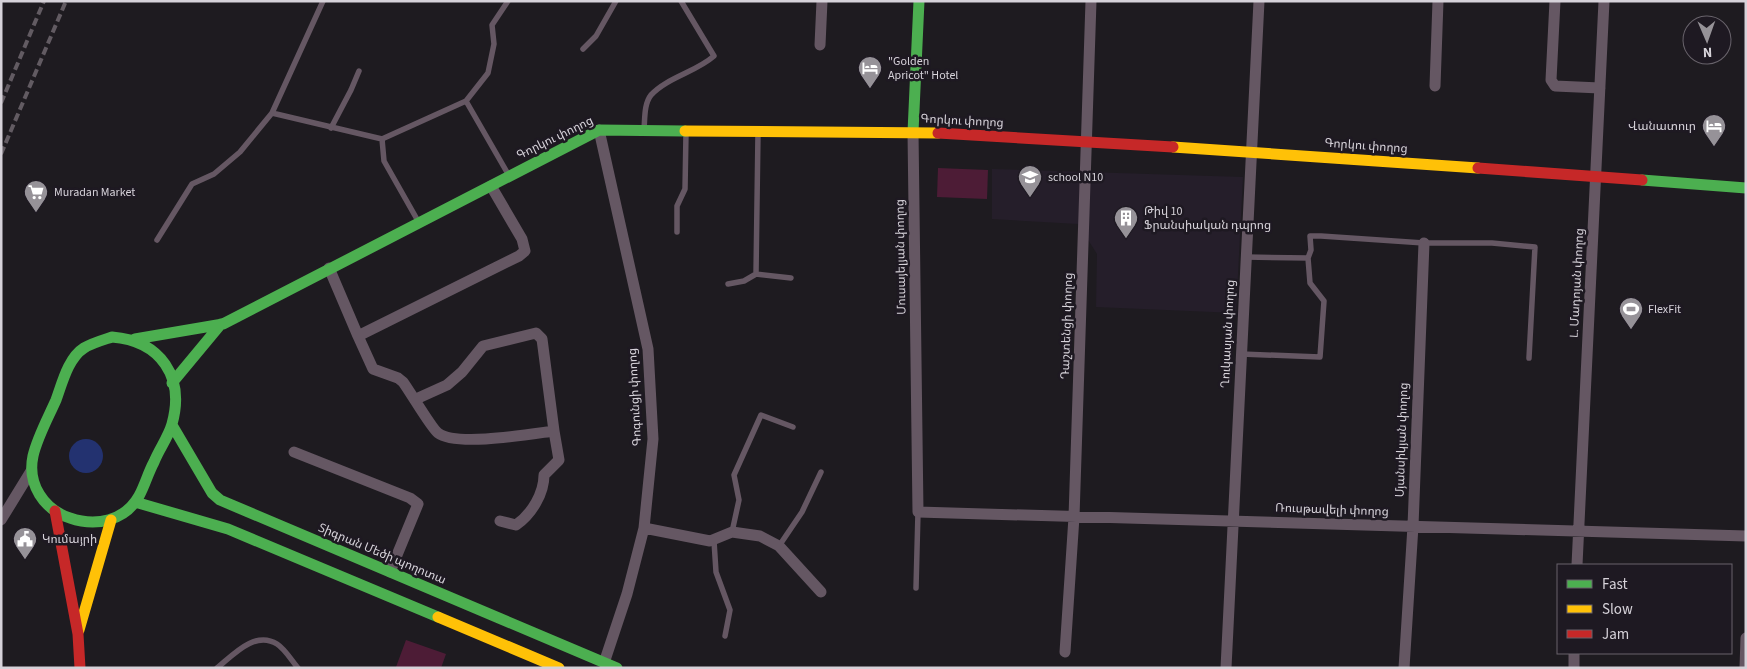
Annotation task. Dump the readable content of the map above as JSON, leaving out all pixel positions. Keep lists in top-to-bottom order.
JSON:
{
  "streets": {
    "main road": ["Գորկու փողոց", "Մուսայելյան փողոց", "Տիգրան Մեծի պողոտա"],
    "street": [
      "L. Մադոյան փողոց",
      "Դաշտենցի փողոց",
      "Ղուկասյան փողոց",
      "Գոգունցի փողոց",
      "Մյանսիկյան փողոց",
      "Ռուսթավելի փողոց"
    ]
  },
  "crossings": [
    ["Գորկու փողոց", "Մուսայելյան փողոց"],
    ["Գորկու փողոց", "L. Մադոյան փողոց"],
    ["Գորկու փողոց", "Դաշտենցի փողոց"],
    ["Գորկու փողոց", "Ղուկասյան փողոց"],
    ["Գորկու փողոց", "Գոգունցի փողոց"],
    ["Գորկու փողոց", "Տիգրան Մեծի պողոտա"],
    ["Մուսայելյան փողոց", "Ռուսթավելի փողոց"],
    ["L. Մադոյան փողոց", "Ռուսթավելի փողոց"],
    ["Դաշտենցի փողոց", "Ռուսթավելի փողոց"],
    ["Ղուկասյան փողոց", "Ռուսթավելի փողոց"],
    ["Գոգունցի փողոց", "Տիգրան Մեծի պողոտա"],
    ["Մյանսիկյան փողոց", "Ռուսթավելի փողոց"]
  ],
  "places": {
    "hotel": ["\"Golden Apricot\" Hotel", "Վանատուր"],
    "school or university": ["school N10"],
    "supermarket": ["Muradan Market"],
    "building": ["Թիվ 10 Ֆրանսիական դպրոց"],
    "sports": ["FlexFit"],
    "public building": ["Կումայրի"]
  },
  "legend": ["Fast", "Slow", "Jam"],
  "north": "bottom"
}
